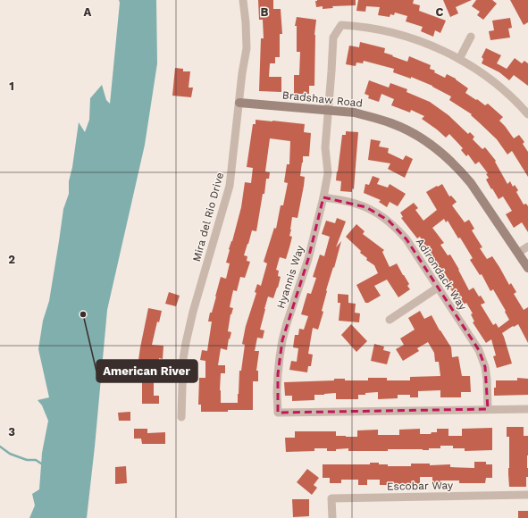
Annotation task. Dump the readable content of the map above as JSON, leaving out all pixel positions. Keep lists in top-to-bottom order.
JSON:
{
  "streets": {
    "street": [
      "Bradshaw Road",
      "Mira del Rio Drive",
      "Adirondack Way",
      "Hyannis Way",
      "Escobar Way"
    ]
  },
  "crossings": [
    ["Bradshaw Road", "Mira del Rio Drive"],
    ["Bradshaw Road", "Hyannis Way"],
    ["Adirondack Way", "Hyannis Way"]
  ],
  "places": ["American River"],
  "grid": {
    "columns": ["A", "B", "C"],
    "rows": ["1", "2", "3"]
  }
}
